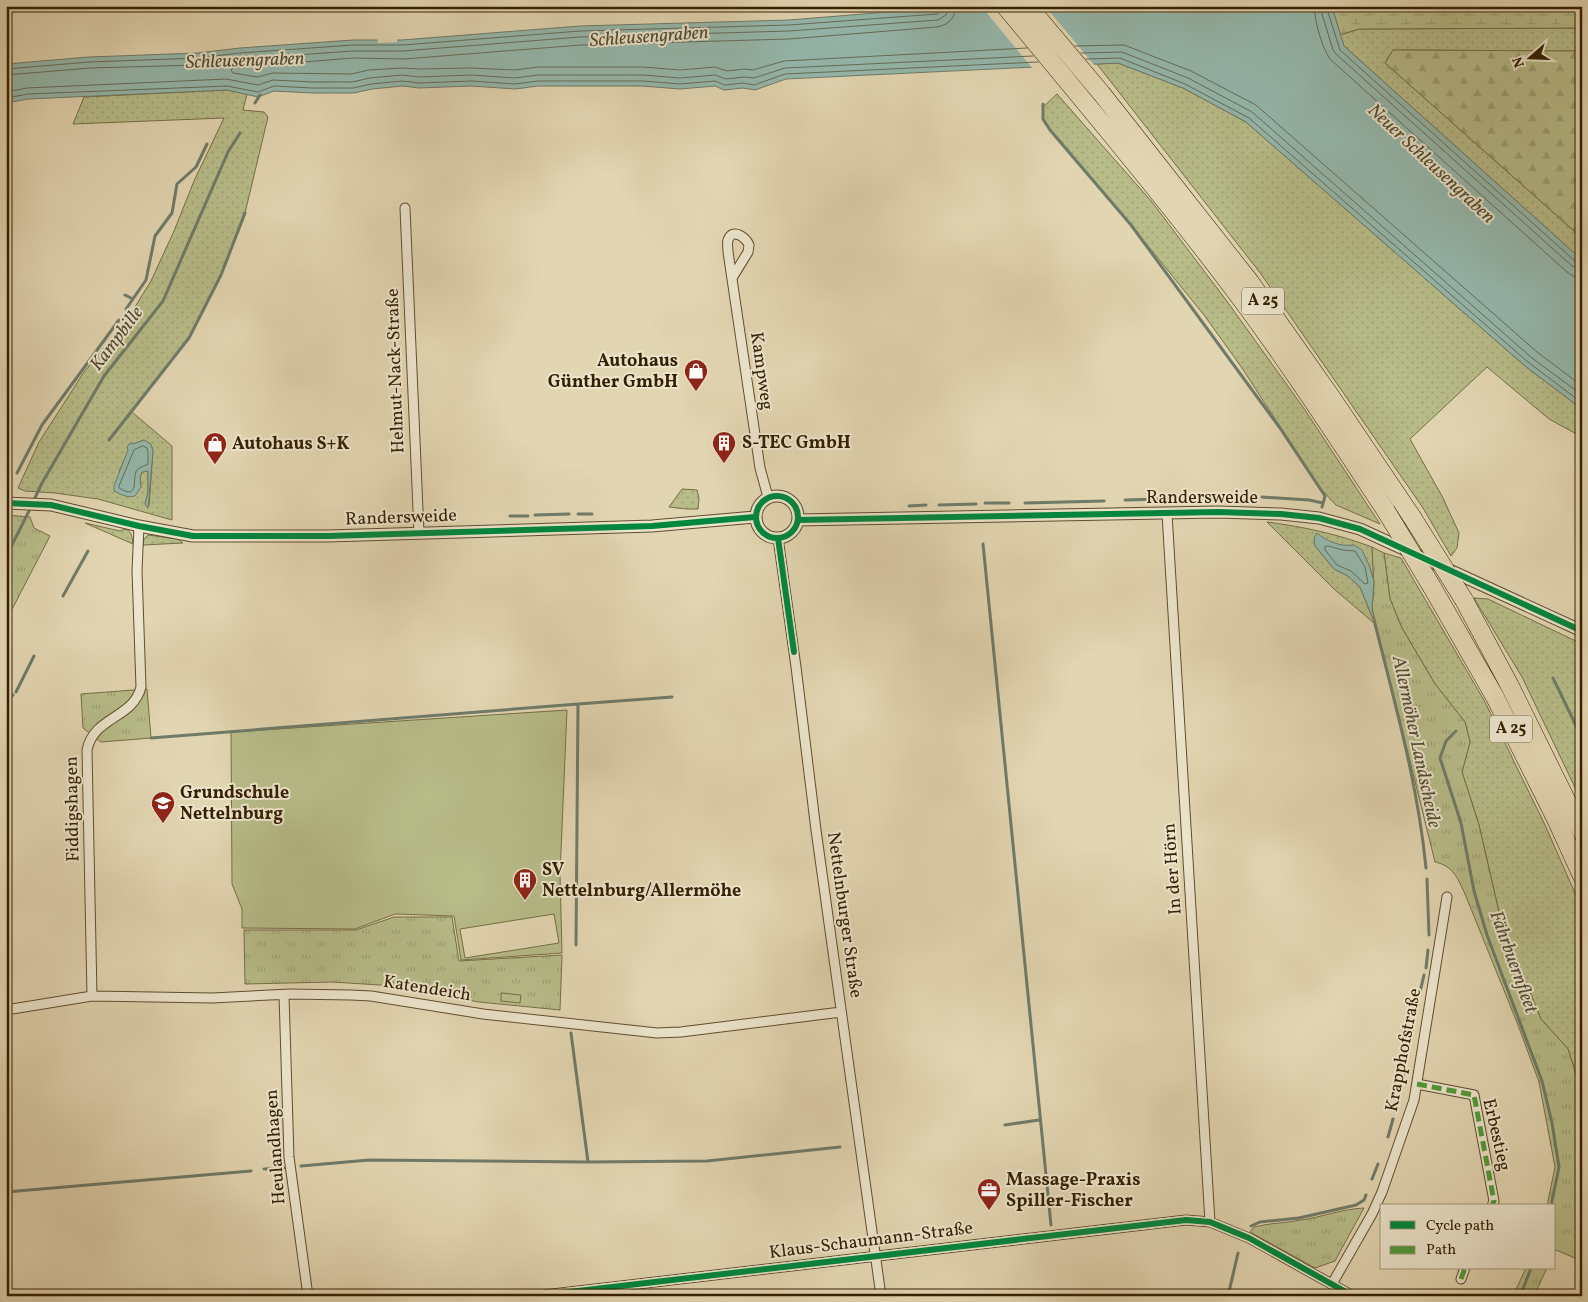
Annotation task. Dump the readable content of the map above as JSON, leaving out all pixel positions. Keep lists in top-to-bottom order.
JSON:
{
  "streets": {
    "highway": ["A 25"],
    "street": [
      "Helmut-Nack-Straße",
      "Kampweg",
      "Randersweide",
      "Fiddigshagen",
      "In der Hörn",
      "Nettelnburger Straße",
      "Katendeich",
      "Krapphofstraße",
      "Erbestieg",
      "Heulandhagen",
      "Klaus-Schaumann-Straße"
    ]
  },
  "crossings": [
    ["Helmut-Nack-Straße", "Randersweide"],
    ["Kampweg", "Randersweide"],
    ["Kampweg", "Nettelnburger Straße"],
    ["Randersweide", "Fiddigshagen"],
    ["Randersweide", "In der Hörn"],
    ["Randersweide", "Nettelnburger Straße"],
    ["Fiddigshagen", "Katendeich"],
    ["In der Hörn", "Klaus-Schaumann-Straße"],
    ["Nettelnburger Straße", "Katendeich"],
    ["Nettelnburger Straße", "Klaus-Schaumann-Straße"],
    ["Katendeich", "Heulandhagen"],
    ["Krapphofstraße", "Erbestieg"],
    ["Krapphofstraße", "Klaus-Schaumann-Straße"]
  ],
  "water": [
    "Schleusengraben",
    "Neuer Schleusengraben",
    "Kampbille",
    "Allermöher Landscheide",
    "Fährbuernfleet"
  ],
  "places": {
    "shop": ["Autohaus Günther GmbH", "Autohaus S+K"],
    "building": ["S-TEC GmbH", "SV Nettelnburg/Allermöhe"],
    "school or university": ["Grundschule Nettelnburg"],
    "office": ["Massage-Praxis Spiller-Fischer"]
  },
  "legend": ["Cycle path", "Path"],
  "north": "left"
}
